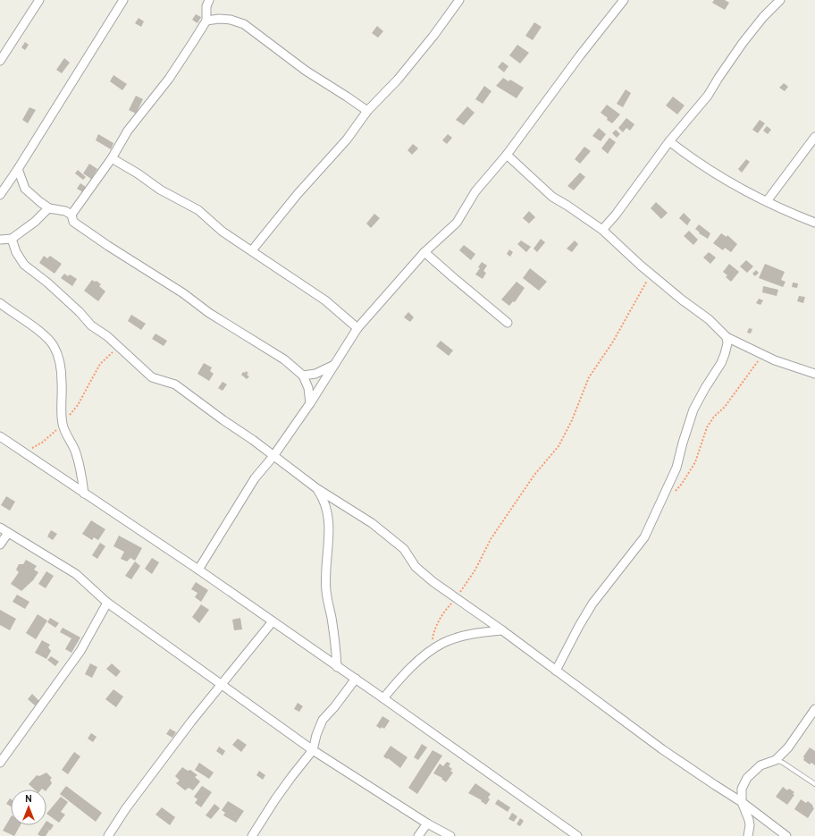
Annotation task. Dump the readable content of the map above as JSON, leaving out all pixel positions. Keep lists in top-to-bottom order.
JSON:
{
  "north": "top"
}
